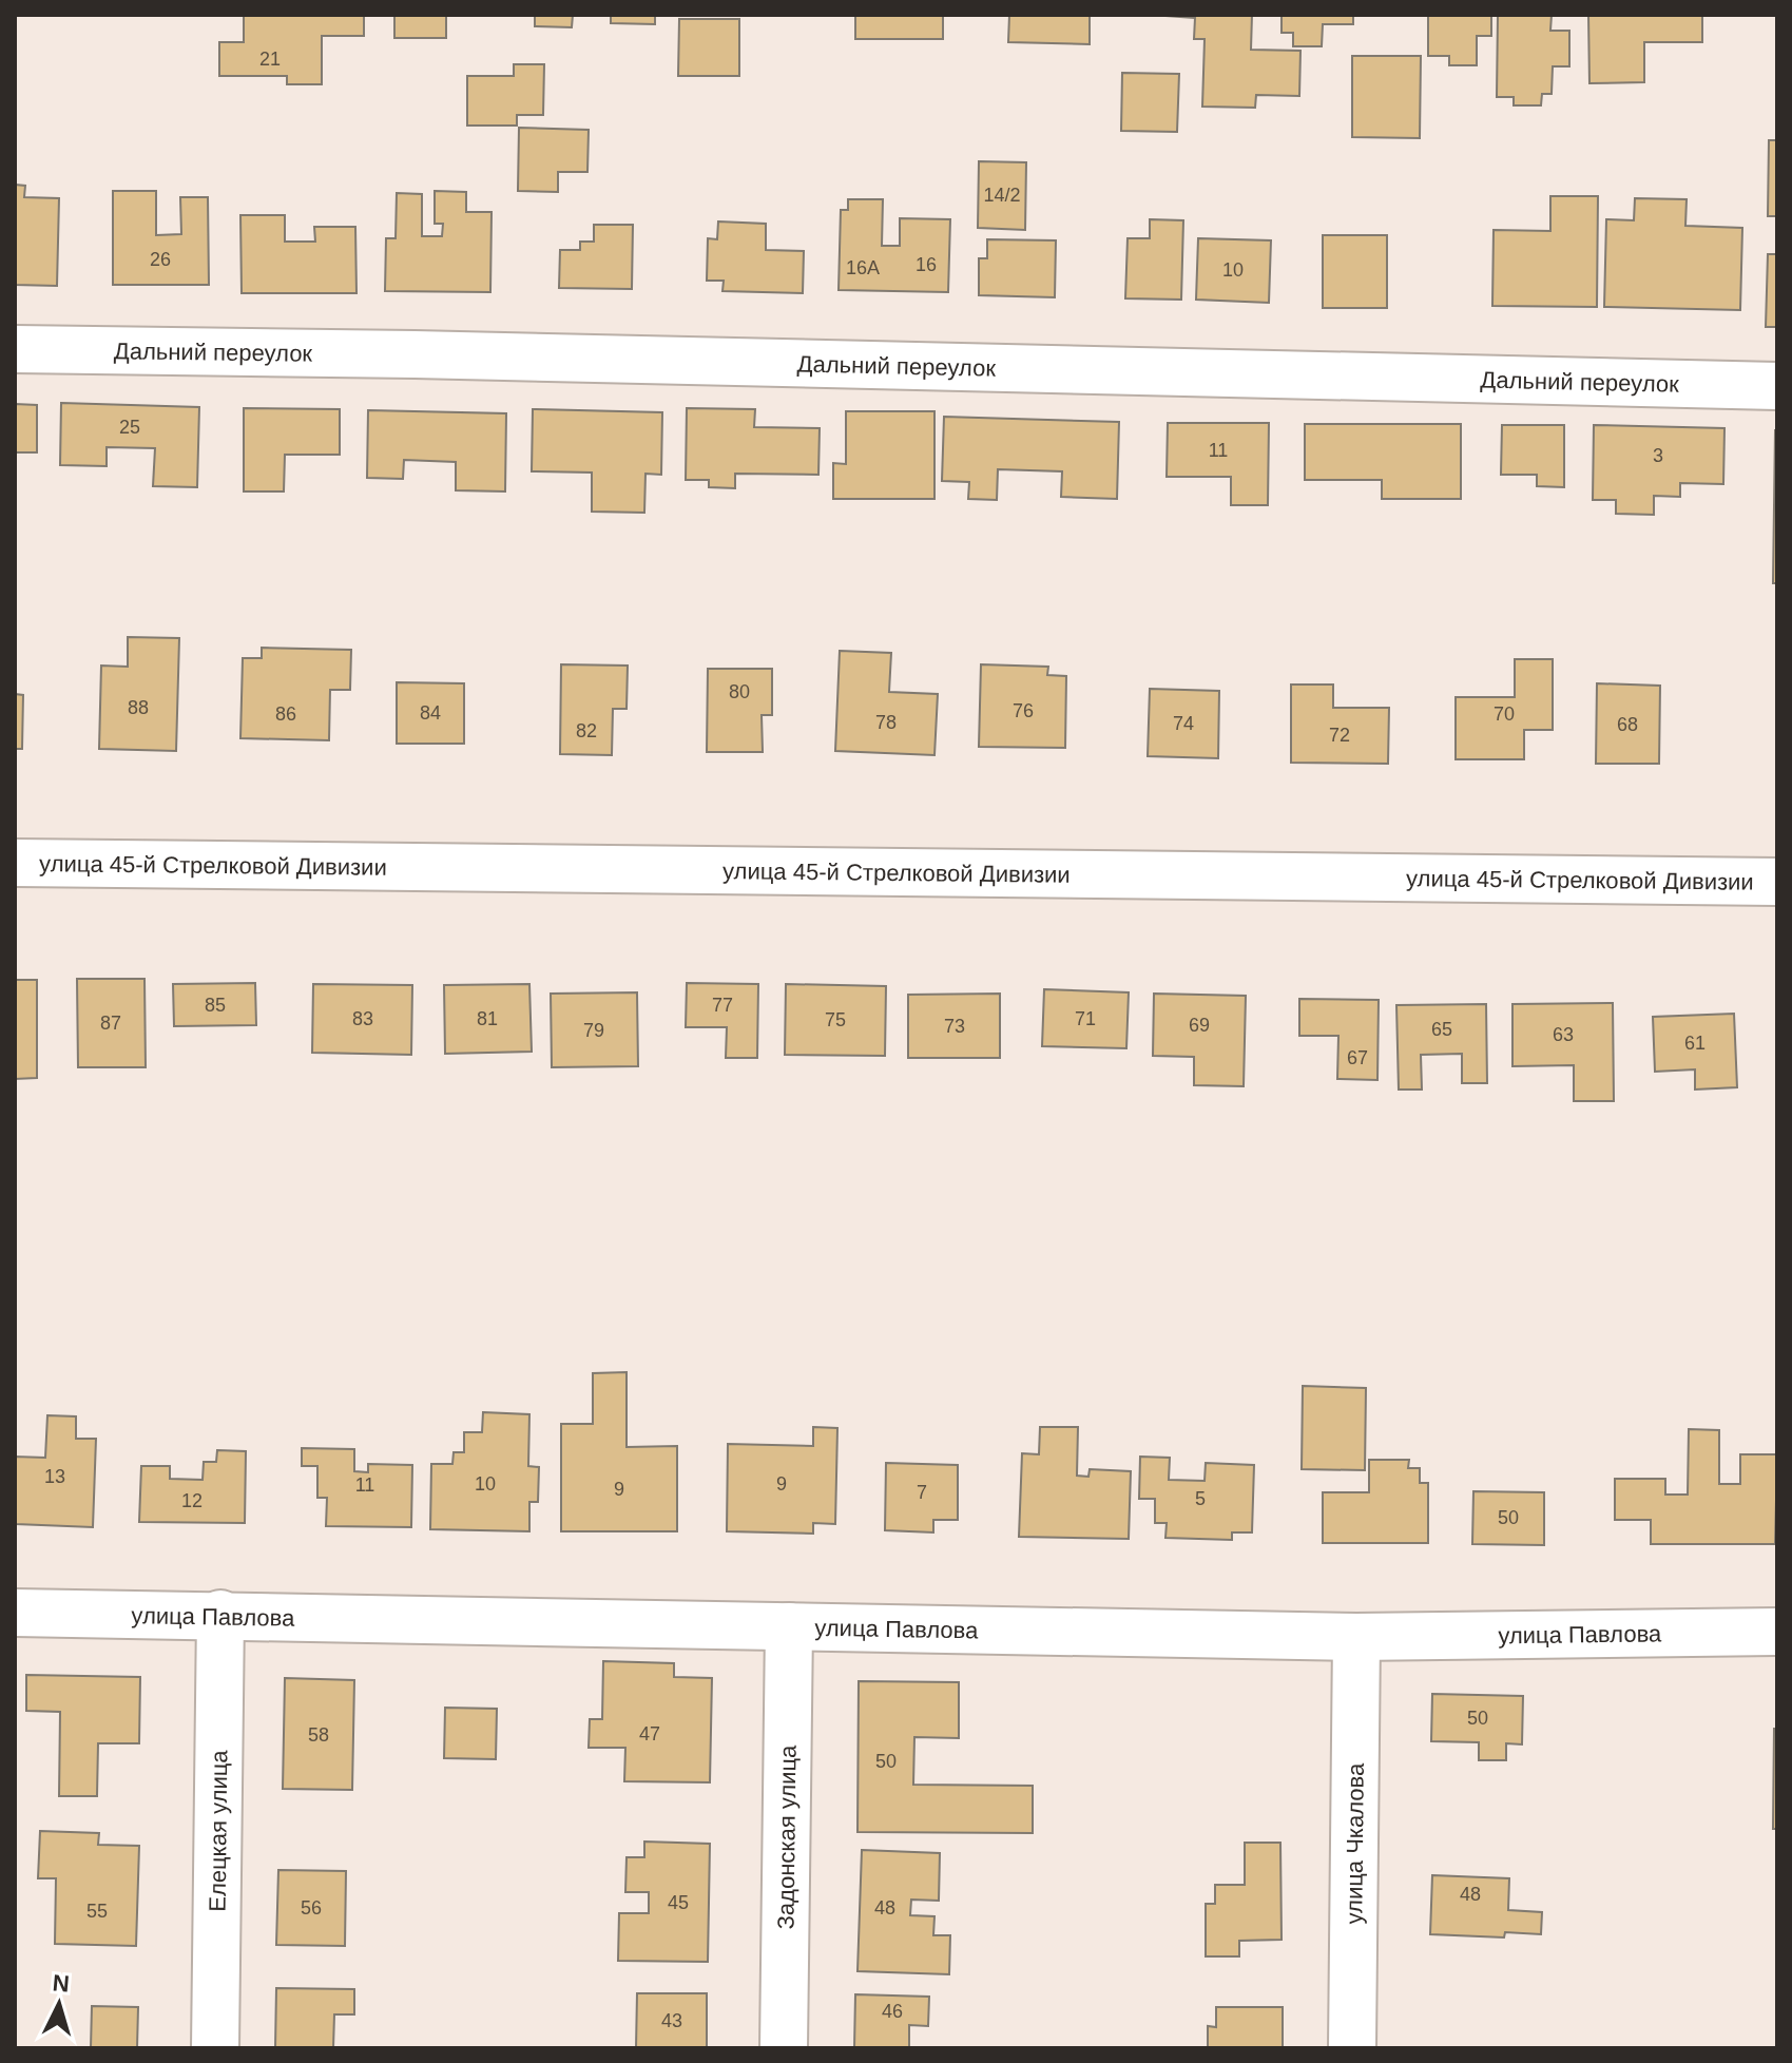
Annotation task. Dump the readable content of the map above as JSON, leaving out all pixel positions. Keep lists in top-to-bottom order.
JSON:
{
  "streets": {
    "street": [
      "Дальний переулок",
      "улица 45-й Стрелковой Дивизии",
      "улица Павлова",
      "Елецкая улица",
      "Задонская улица",
      "улица Чкалова"
    ]
  },
  "crossings": [
    ["улица Павлова", "Елецкая улица"],
    ["улица Павлова", "Задонская улица"],
    ["улица Павлова", "улица Чкалова"]
  ],
  "house_numbers": [
    "21",
    "14/2",
    "26",
    "16",
    "16А",
    "10",
    "25",
    "11",
    "3",
    "80",
    "88",
    "76",
    "84",
    "86",
    "70",
    "78",
    "74",
    "68",
    "82",
    "72",
    "85",
    "77",
    "83",
    "81",
    "71",
    "75",
    "87",
    "69",
    "73",
    "65",
    "79",
    "63",
    "61",
    "67",
    "13",
    "10",
    "9",
    "11",
    "9",
    "7",
    "5",
    "12",
    "50",
    "50",
    "47",
    "58",
    "50",
    "48",
    "45",
    "56",
    "48",
    "55",
    "46",
    "43"
  ],
  "north": "top"
}
